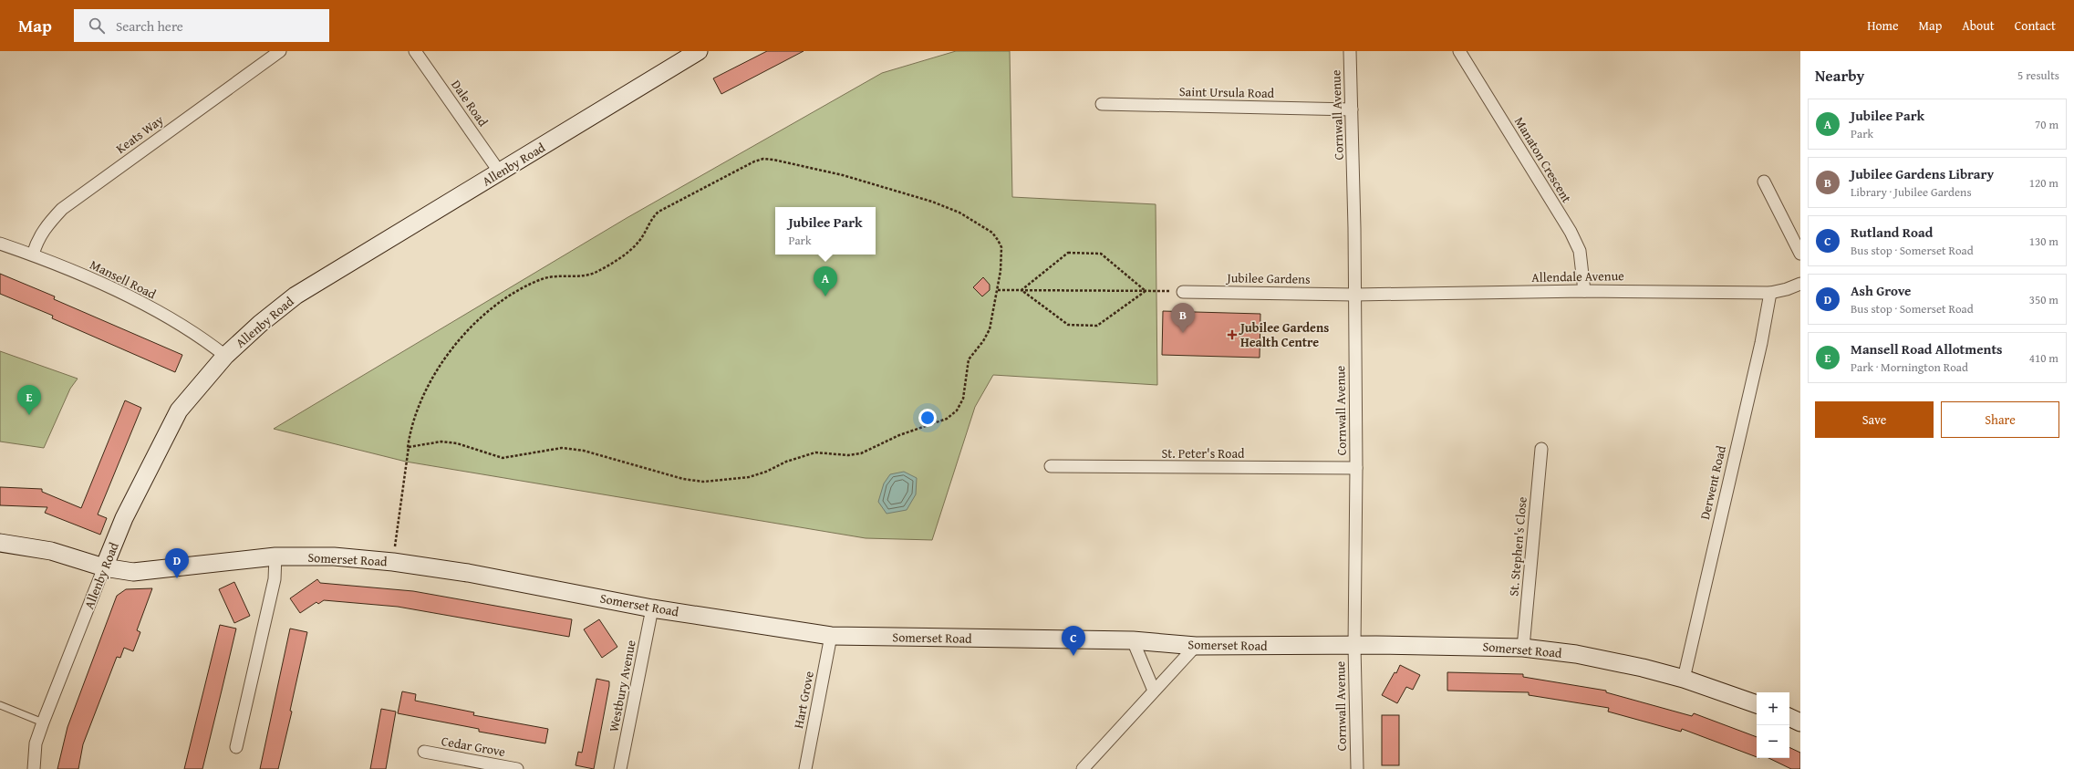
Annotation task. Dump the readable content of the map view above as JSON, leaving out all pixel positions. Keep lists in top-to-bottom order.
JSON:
{
  "streets": {
    "street": [
      "Saint Ursula Road",
      "Dale Road",
      "Cornwall Avenue",
      "Keats Way",
      "Manaton Crescent",
      "Allenby Road",
      "Allendale Avenue",
      "Jubilee Gardens",
      "Mansell Road",
      "St. Peter's Road",
      "Derwent Road",
      "St. Stephen's Close",
      "Somerset Road",
      "Westbury Avenue",
      "Hart Grove",
      "Cedar Grove"
    ]
  },
  "crossings": [
    ["Saint Ursula Road", "Cornwall Avenue"],
    ["Dale Road", "Allenby Road"],
    ["Cornwall Avenue", "Allendale Avenue"],
    ["Cornwall Avenue", "Jubilee Gardens"],
    ["Cornwall Avenue", "St. Peter's Road"],
    ["Cornwall Avenue", "Somerset Road"],
    ["Keats Way", "Mansell Road"],
    ["Manaton Crescent", "Allendale Avenue"],
    ["Allenby Road", "Mansell Road"],
    ["Allenby Road", "Somerset Road"],
    ["Allendale Avenue", "Jubilee Gardens"],
    ["Allendale Avenue", "Derwent Road"],
    ["Derwent Road", "Somerset Road"],
    ["St. Stephen's Close", "Somerset Road"],
    ["Somerset Road", "Westbury Avenue"],
    ["Somerset Road", "Hart Grove"]
  ],
  "places": {
    "health": ["Jubilee Gardens Health Centre"]
  },
  "page": {
    "header": "Map",
    "search": "Search here",
    "nav": [
      "Home",
      "Map",
      "About",
      "Contact"
    ],
    "heading": ["Nearby", "5 results"],
    "list": [
      {
        "mark": "A",
        "name": "Jubilee Park",
        "note": "Park",
        "value": "70 m"
      },
      {
        "mark": "B",
        "name": "Jubilee Gardens Library",
        "note": "Library · Jubilee Gardens",
        "value": "120 m"
      },
      {
        "mark": "C",
        "name": "Rutland Road",
        "note": "Bus stop · Somerset Road",
        "value": "130 m"
      },
      {
        "mark": "D",
        "name": "Ash Grove",
        "note": "Bus stop · Somerset Road",
        "value": "350 m"
      },
      {
        "mark": "E",
        "name": "Mansell Road Allotments",
        "note": "Park · Mornington Road",
        "value": "410 m"
      }
    ],
    "popup": ["Jubilee Park", "Park"],
    "pins": [
      "A",
      "B",
      "E",
      "D",
      "C"
    ],
    "buttons": ["Save", "Share"],
    "map_buttons": ["+", "−"]
  }
}
